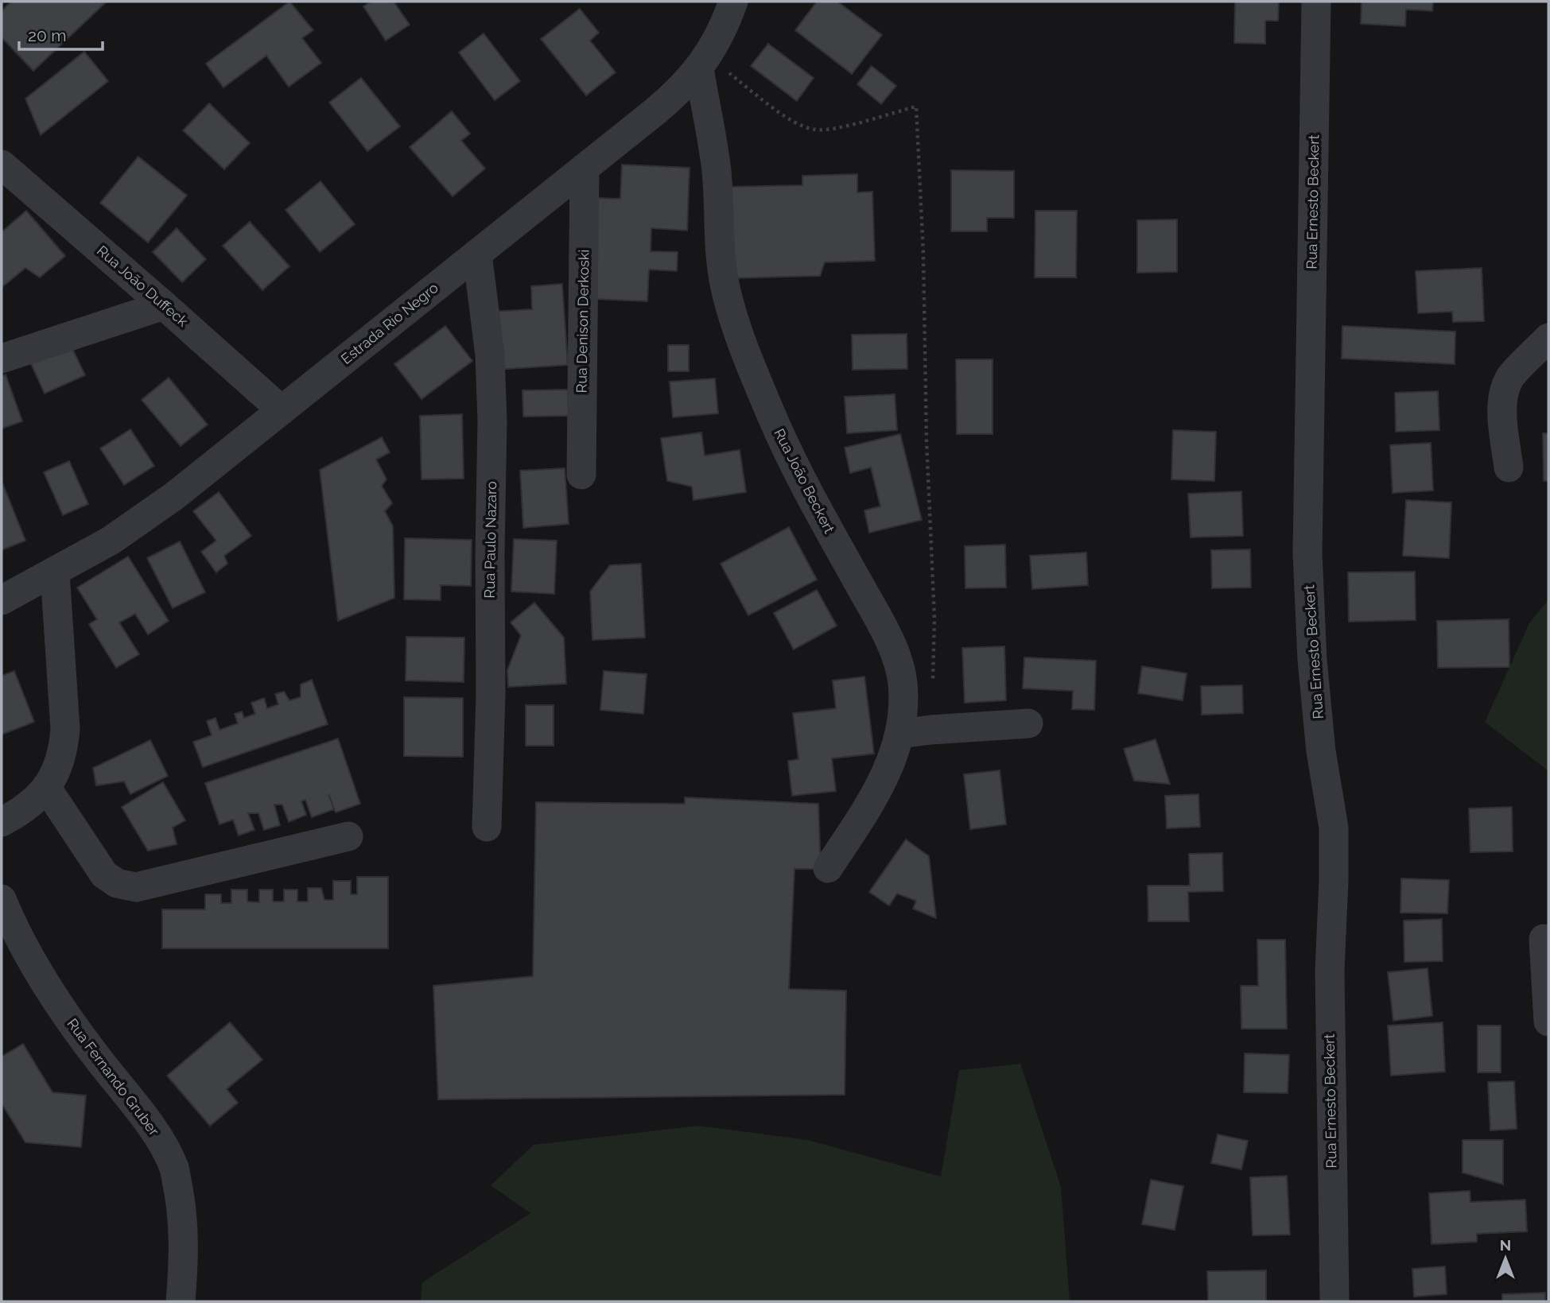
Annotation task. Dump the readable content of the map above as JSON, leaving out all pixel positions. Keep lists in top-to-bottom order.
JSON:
{
  "streets": {
    "street": [
      "Rua Ernesto Beckert",
      "Rua João Duffeck",
      "Rua Denison Derkoski",
      "Estrada Rio Negro",
      "Rua João Beckert",
      "Rua Paulo Nazaro",
      "Rua Fernando Gruber"
    ]
  },
  "crossings": [
    ["Rua João Duffeck", "Estrada Rio Negro"],
    ["Rua Denison Derkoski", "Estrada Rio Negro"],
    ["Estrada Rio Negro", "Rua João Beckert"],
    ["Estrada Rio Negro", "Rua Paulo Nazaro"]
  ],
  "scale_bar": "20 m",
  "north": "top"
}
